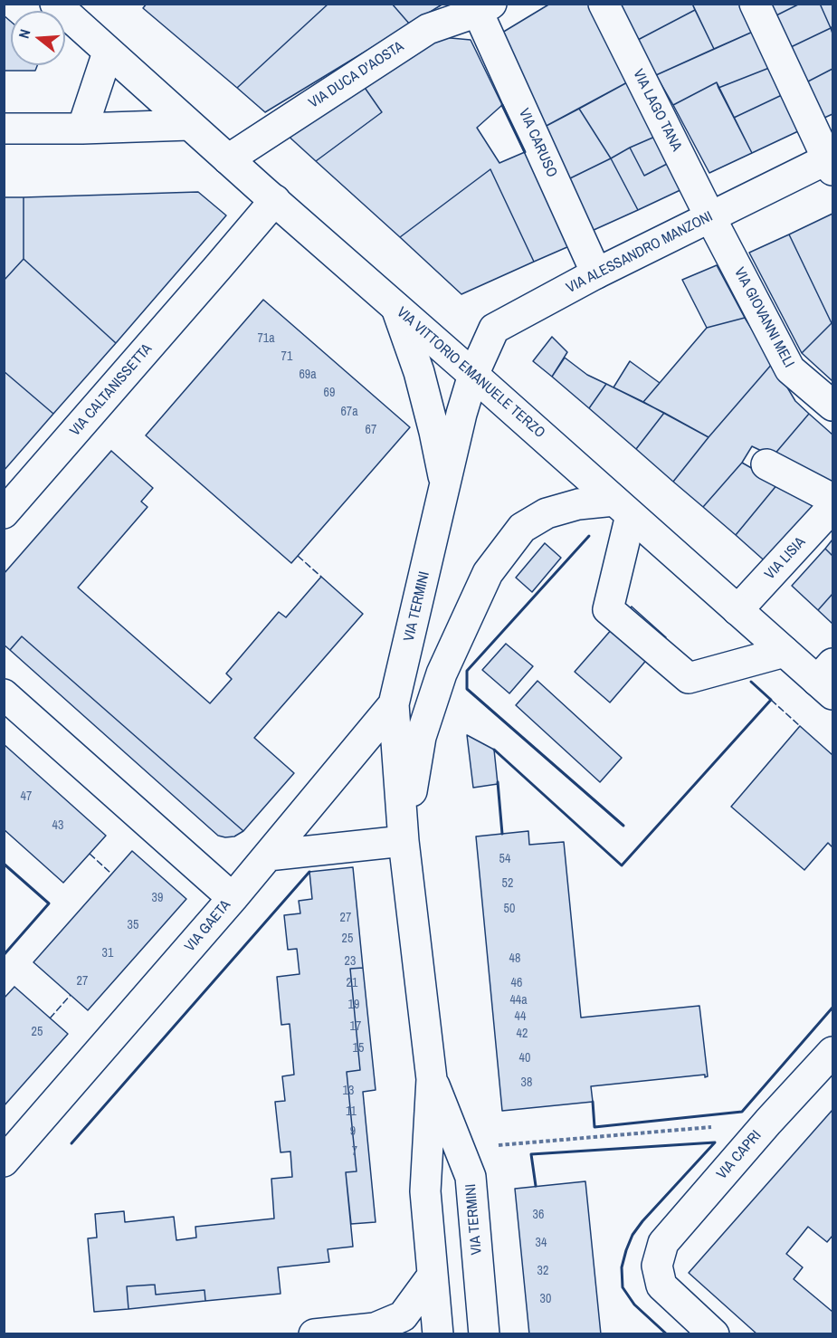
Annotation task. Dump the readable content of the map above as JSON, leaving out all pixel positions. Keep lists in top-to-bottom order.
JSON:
{
  "streets": {
    "street": [
      "VIA DUCA D'AOSTA",
      "VIA LAGO TANA",
      "VIA CARUSO",
      "VIA ALESSANDRO MANZONI",
      "VIA GIOVANNI MELI",
      "VIA VITTORIO EMANUELE TERZO",
      "VIA CALTANISSETTA",
      "VIA LISIA",
      "VIA TERMINI",
      "VIA GAETA",
      "VIA CAPRI"
    ]
  },
  "crossings": [
    ["VIA DUCA D'AOSTA", "VIA CARUSO"],
    ["VIA DUCA D'AOSTA", "VIA VITTORIO EMANUELE TERZO"],
    ["VIA LAGO TANA", "VIA ALESSANDRO MANZONI"],
    ["VIA LAGO TANA", "VIA GIOVANNI MELI"],
    ["VIA CARUSO", "VIA ALESSANDRO MANZONI"],
    ["VIA ALESSANDRO MANZONI", "VIA GIOVANNI MELI"],
    ["VIA ALESSANDRO MANZONI", "VIA VITTORIO EMANUELE TERZO"],
    ["VIA ALESSANDRO MANZONI", "VIA TERMINI"],
    ["VIA VITTORIO EMANUELE TERZO", "VIA CALTANISSETTA"],
    ["VIA VITTORIO EMANUELE TERZO", "VIA LISIA"],
    ["VIA VITTORIO EMANUELE TERZO", "VIA TERMINI"]
  ],
  "house_numbers": [
    "71a",
    "71",
    "69a",
    "69",
    "67a",
    "67",
    "47",
    "43",
    "54",
    "52",
    "39",
    "50",
    "27",
    "35",
    "25",
    "31",
    "48",
    "23",
    "27",
    "21",
    "46",
    "44a",
    "19",
    "44",
    "17",
    "25",
    "42",
    "15",
    "40",
    "38",
    "13",
    "11",
    "9",
    "7",
    "36",
    "34",
    "32",
    "30"
  ],
  "north": "left"
}
